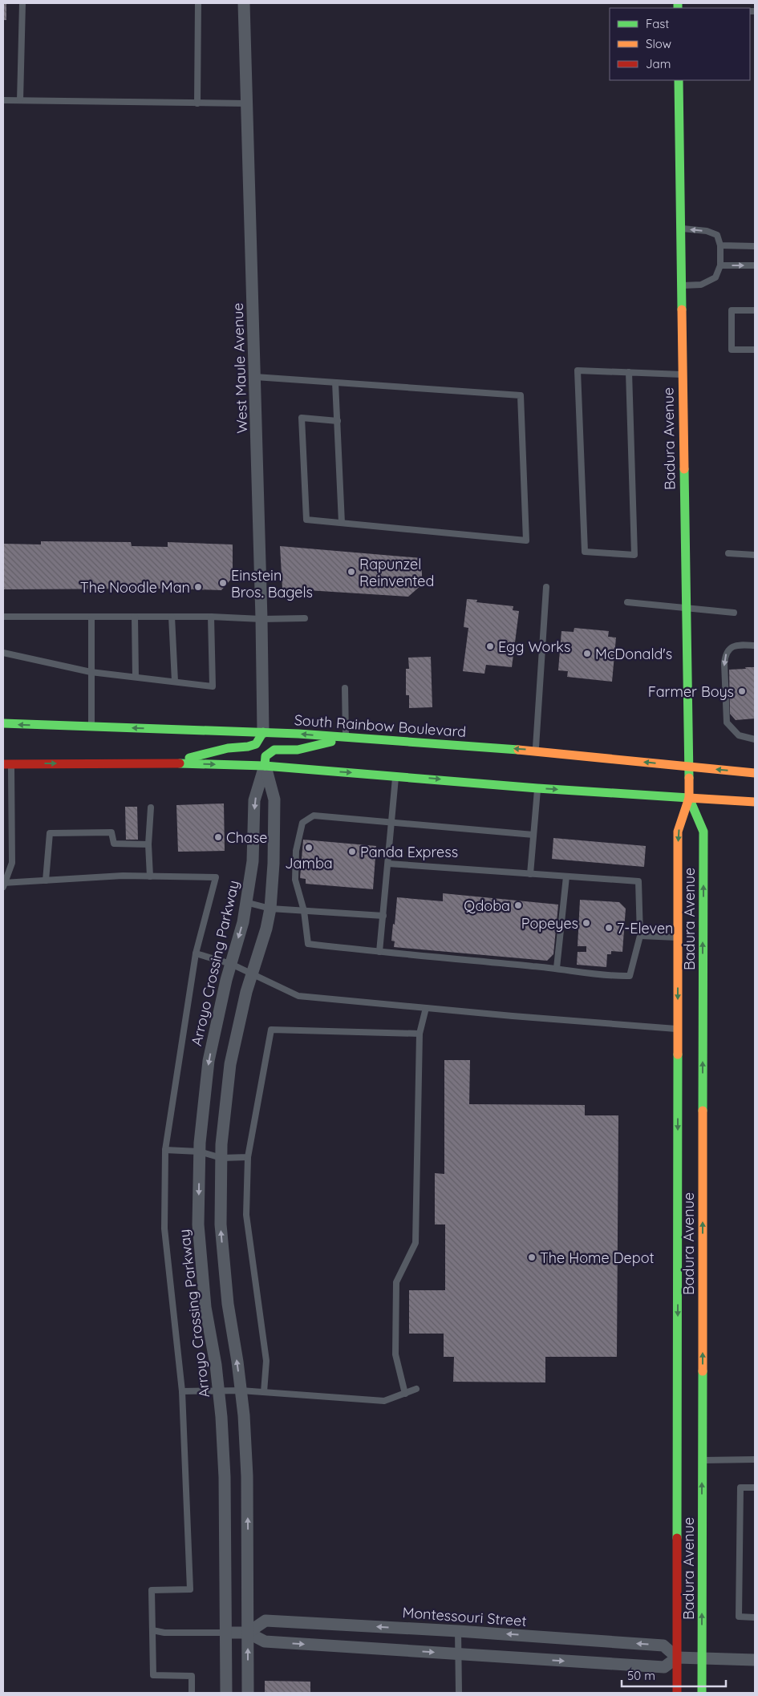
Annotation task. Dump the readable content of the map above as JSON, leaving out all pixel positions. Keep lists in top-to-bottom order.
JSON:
{
  "streets": {
    "main road": ["Badura Avenue", "South Rainbow Boulevard"],
    "street": ["West Maule Avenue", "Arroyo Crossing Parkway", "Montessouri Street"]
  },
  "crossings": [
    ["West Maule Avenue", "South Rainbow Boulevard"],
    ["Badura Avenue", "South Rainbow Boulevard"],
    ["Badura Avenue", "Montessouri Street"]
  ],
  "places": [
    "Rapunzel Reinvented",
    "Einstein Bros. Bagels",
    "The Noodle Man",
    "Egg Works",
    "McDonald's",
    "Farmer Boys",
    "Chase",
    "Jamba",
    "Panda Express",
    "Qdoba",
    "Popeyes",
    "7-Eleven",
    "The Home Depot"
  ],
  "legend": ["Fast", "Slow", "Jam"],
  "scale_bar": "50 m"
}
